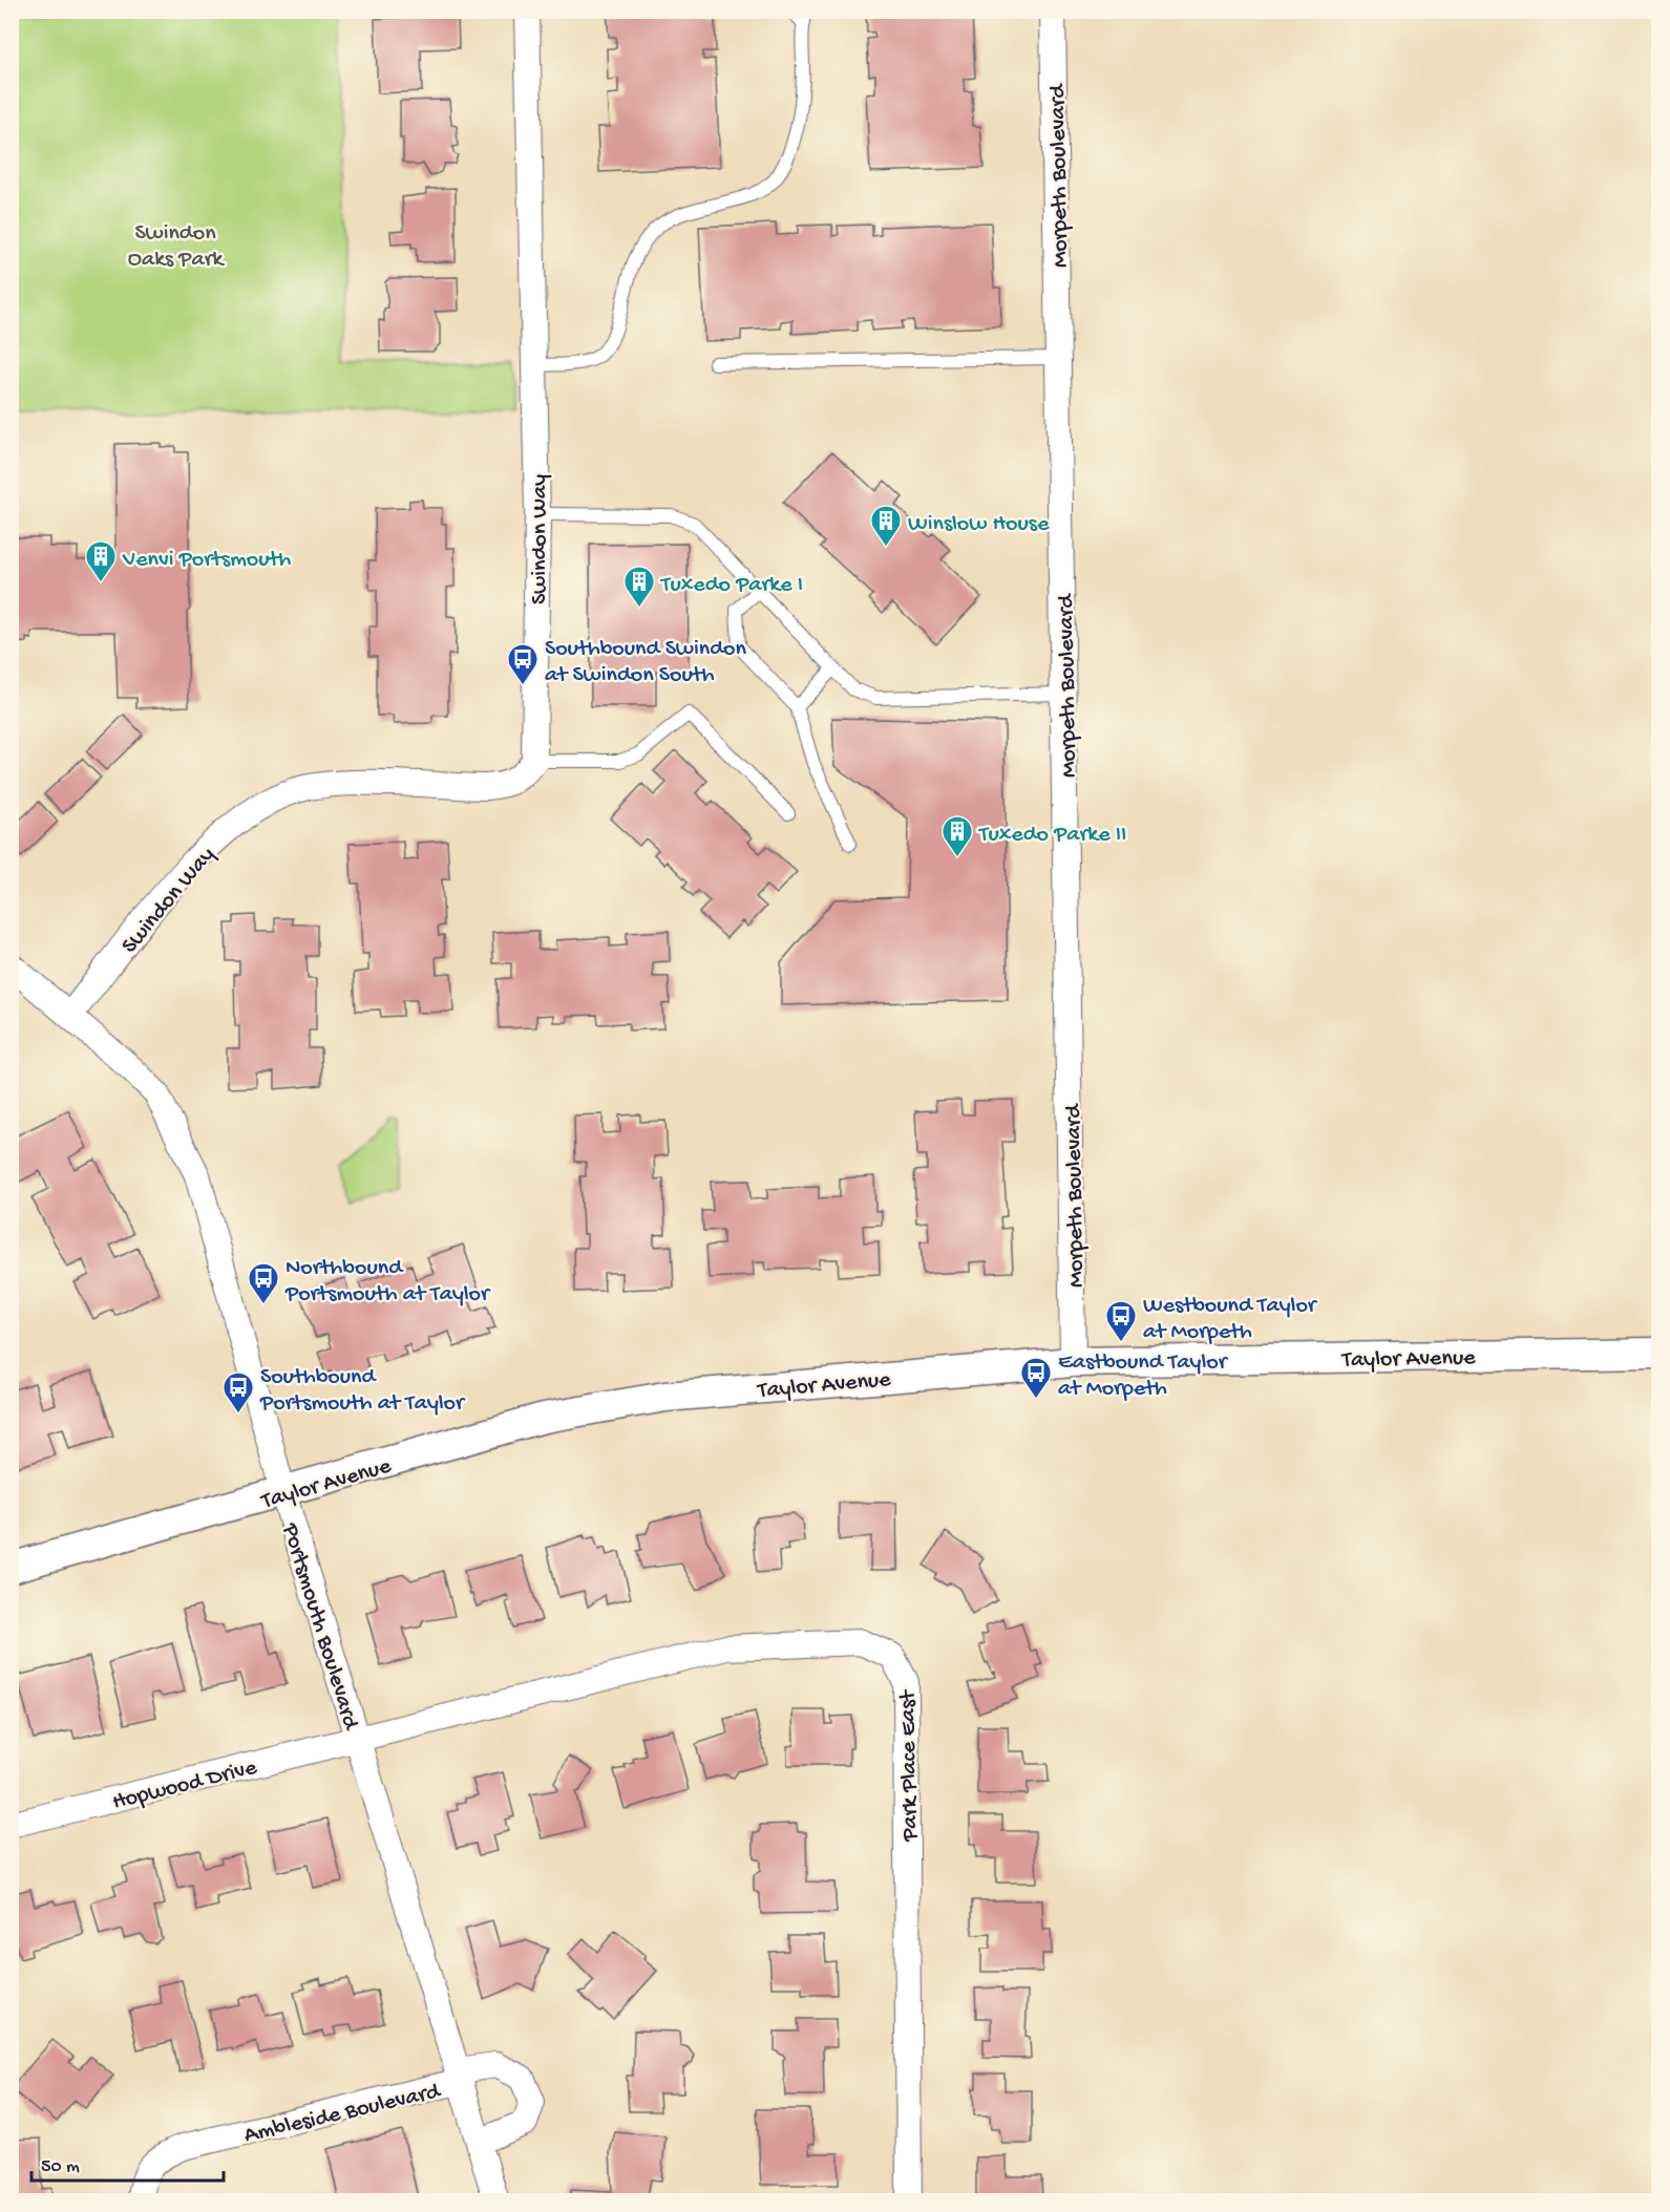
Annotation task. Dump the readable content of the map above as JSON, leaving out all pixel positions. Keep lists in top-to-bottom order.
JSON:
{
  "streets": {
    "street": [
      "Morpeth Boulevard",
      "Swindon Way",
      "Taylor Avenue",
      "Portsmouth Boulevard",
      "Park Place East",
      "Hopwood Drive",
      "Ambleside Boulevard"
    ]
  },
  "crossings": [
    ["Morpeth Boulevard", "Taylor Avenue"],
    ["Swindon Way", "Portsmouth Boulevard"],
    ["Taylor Avenue", "Portsmouth Boulevard"],
    ["Portsmouth Boulevard", "Park Place East"],
    ["Portsmouth Boulevard", "Hopwood Drive"],
    ["Portsmouth Boulevard", "Ambleside Boulevard"],
    ["Park Place East", "Hopwood Drive"]
  ],
  "parks": ["Swindon Oaks Park"],
  "places": {
    "building": [
      "Winslow House",
      "Venvi Portsmouth",
      "Tuxedo Parke I",
      "Tuxedo Parke II"
    ],
    "bus stop": [
      "Southbound Swindon at Swindon South",
      "Northbound Portsmouth at Taylor",
      "Westbound Taylor at Morpeth",
      "Eastbound Taylor at Morpeth",
      "Southbound Portsmouth at Taylor"
    ]
  },
  "scale_bar": "50 m"
}
